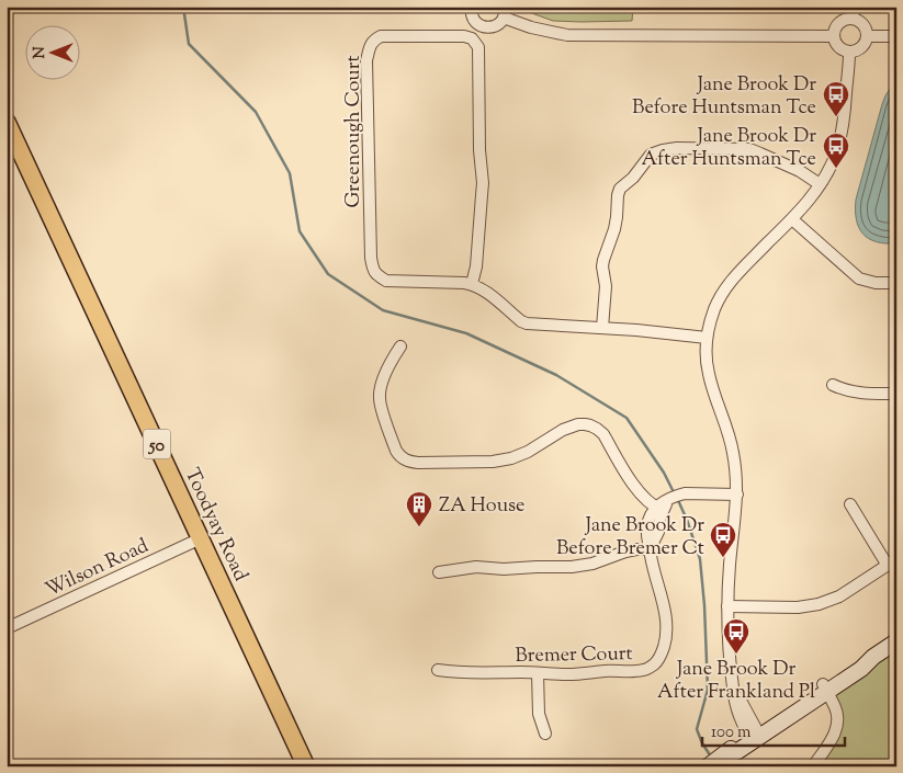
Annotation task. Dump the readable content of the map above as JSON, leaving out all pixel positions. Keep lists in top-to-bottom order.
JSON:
{
  "streets": {
    "main road": ["50", "Toodyay Road"],
    "street": ["Greenough Court", "Wilson Road", "Bremer Court"]
  },
  "crossings": [
    ["Toodyay Road", "Wilson Road"]
  ],
  "places": {
    "bus stop": [
      "Jane Brook Dr Before Huntsman Tce",
      "Jane Brook Dr After Huntsman Tce",
      "Jane Brook Dr Before Bremer Ct",
      "Jane Brook Dr After Frankland Pl"
    ],
    "building": ["ZA House"]
  },
  "scale_bar": "100 m",
  "north": "left"
}
